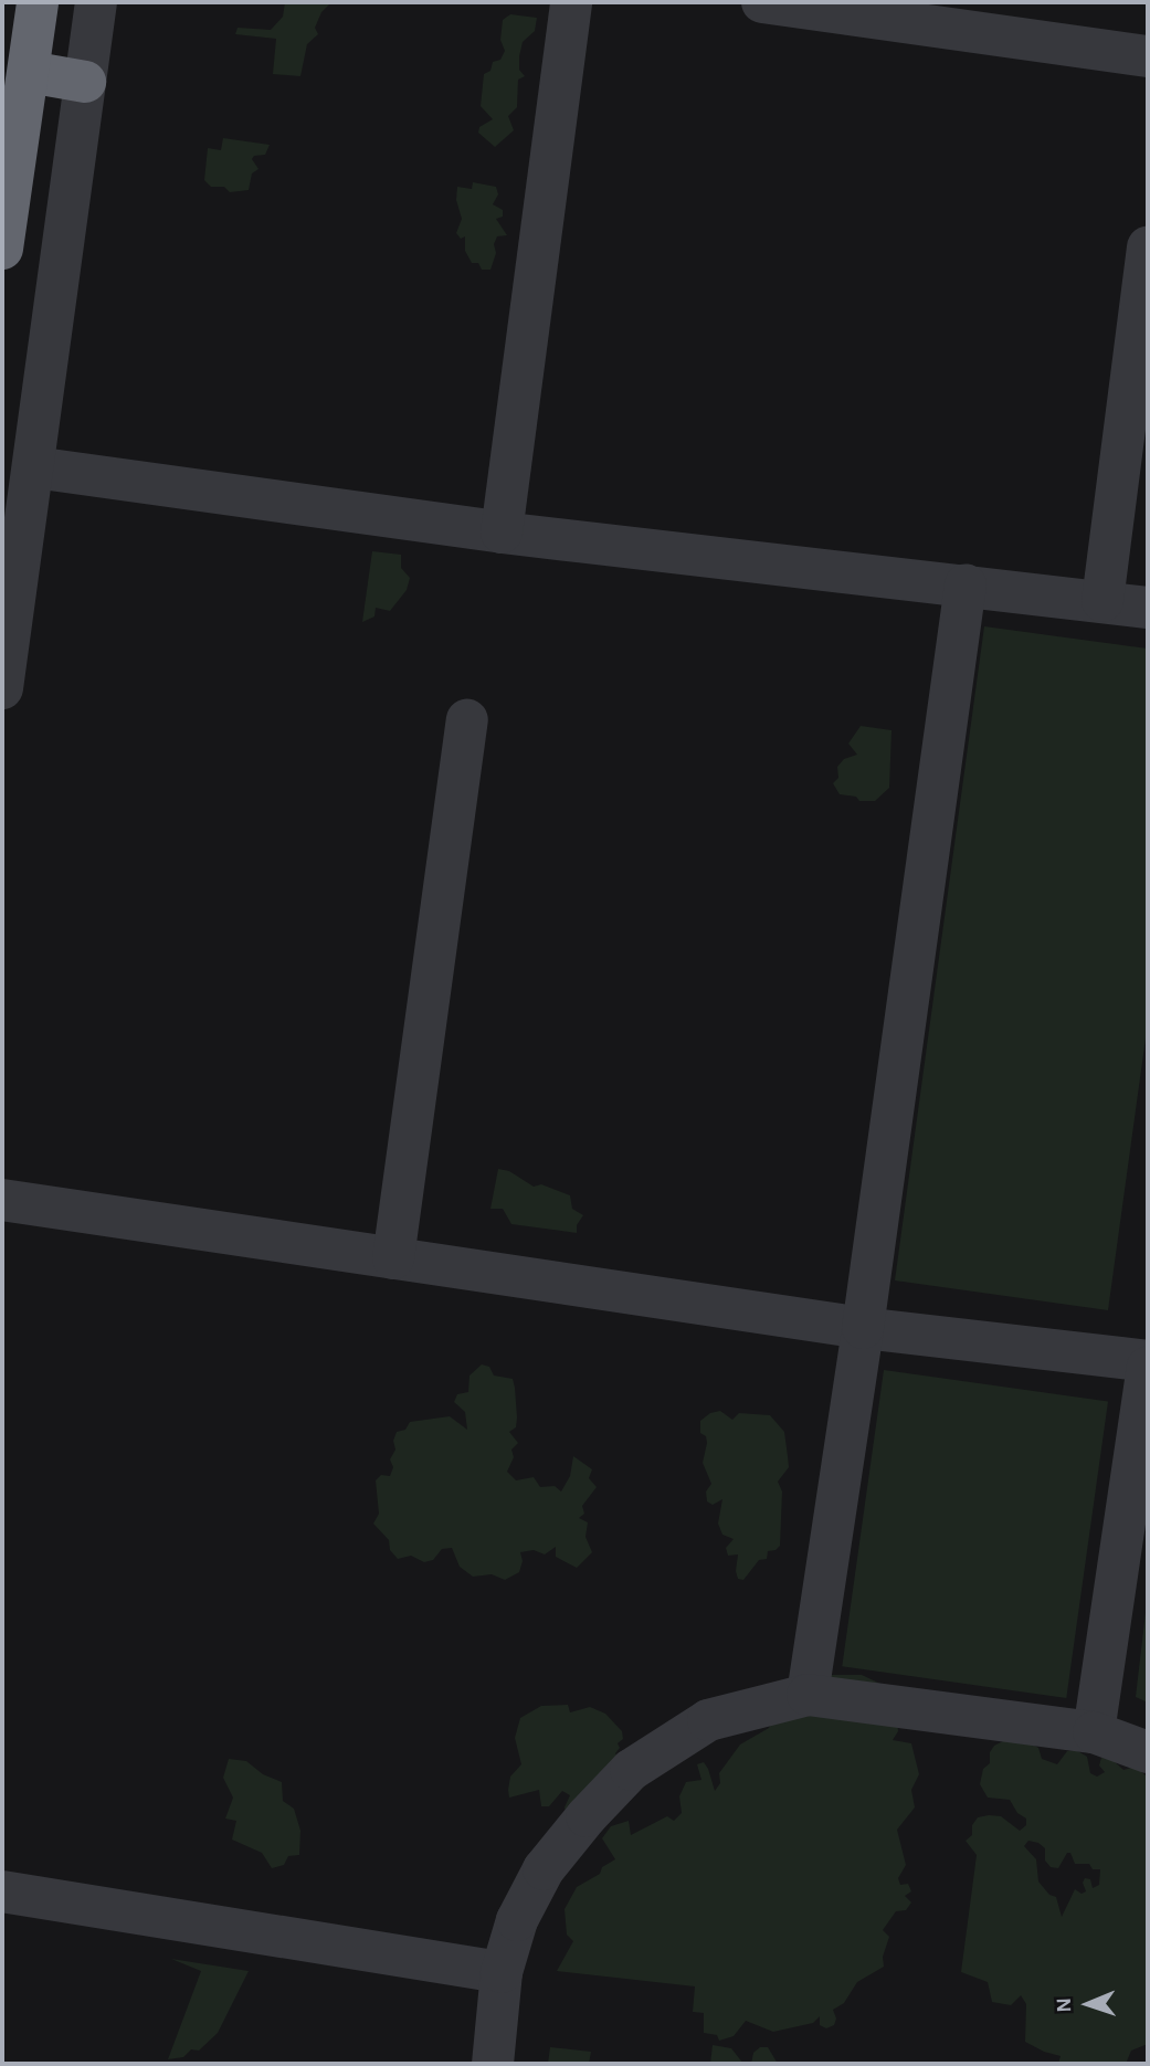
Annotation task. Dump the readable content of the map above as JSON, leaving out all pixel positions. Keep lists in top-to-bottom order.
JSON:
{
  "north": "left"
}
